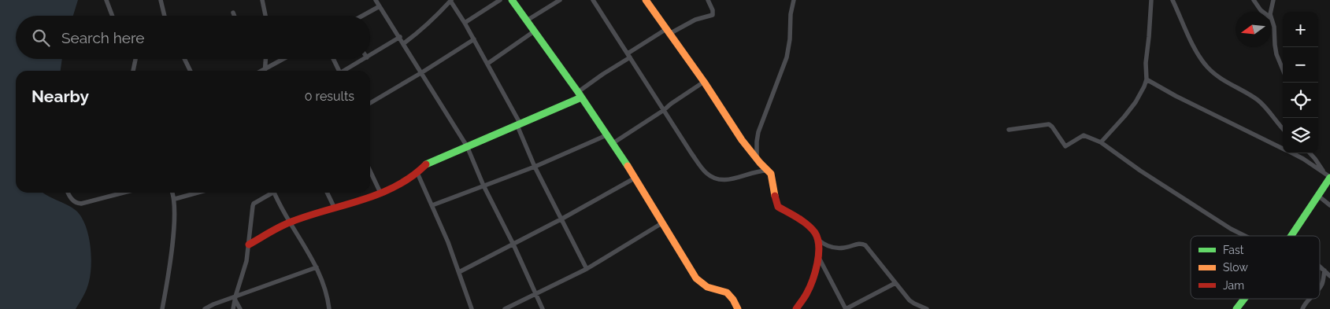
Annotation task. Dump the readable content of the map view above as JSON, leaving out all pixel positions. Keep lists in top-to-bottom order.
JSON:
{
  "legend": ["Fast", "Slow", "Jam"],
  "north": "left",
  "page": {
    "map_buttons": ["+", "−"],
    "search": "Search here",
    "heading": ["Nearby", "0 results"]
  }
}
